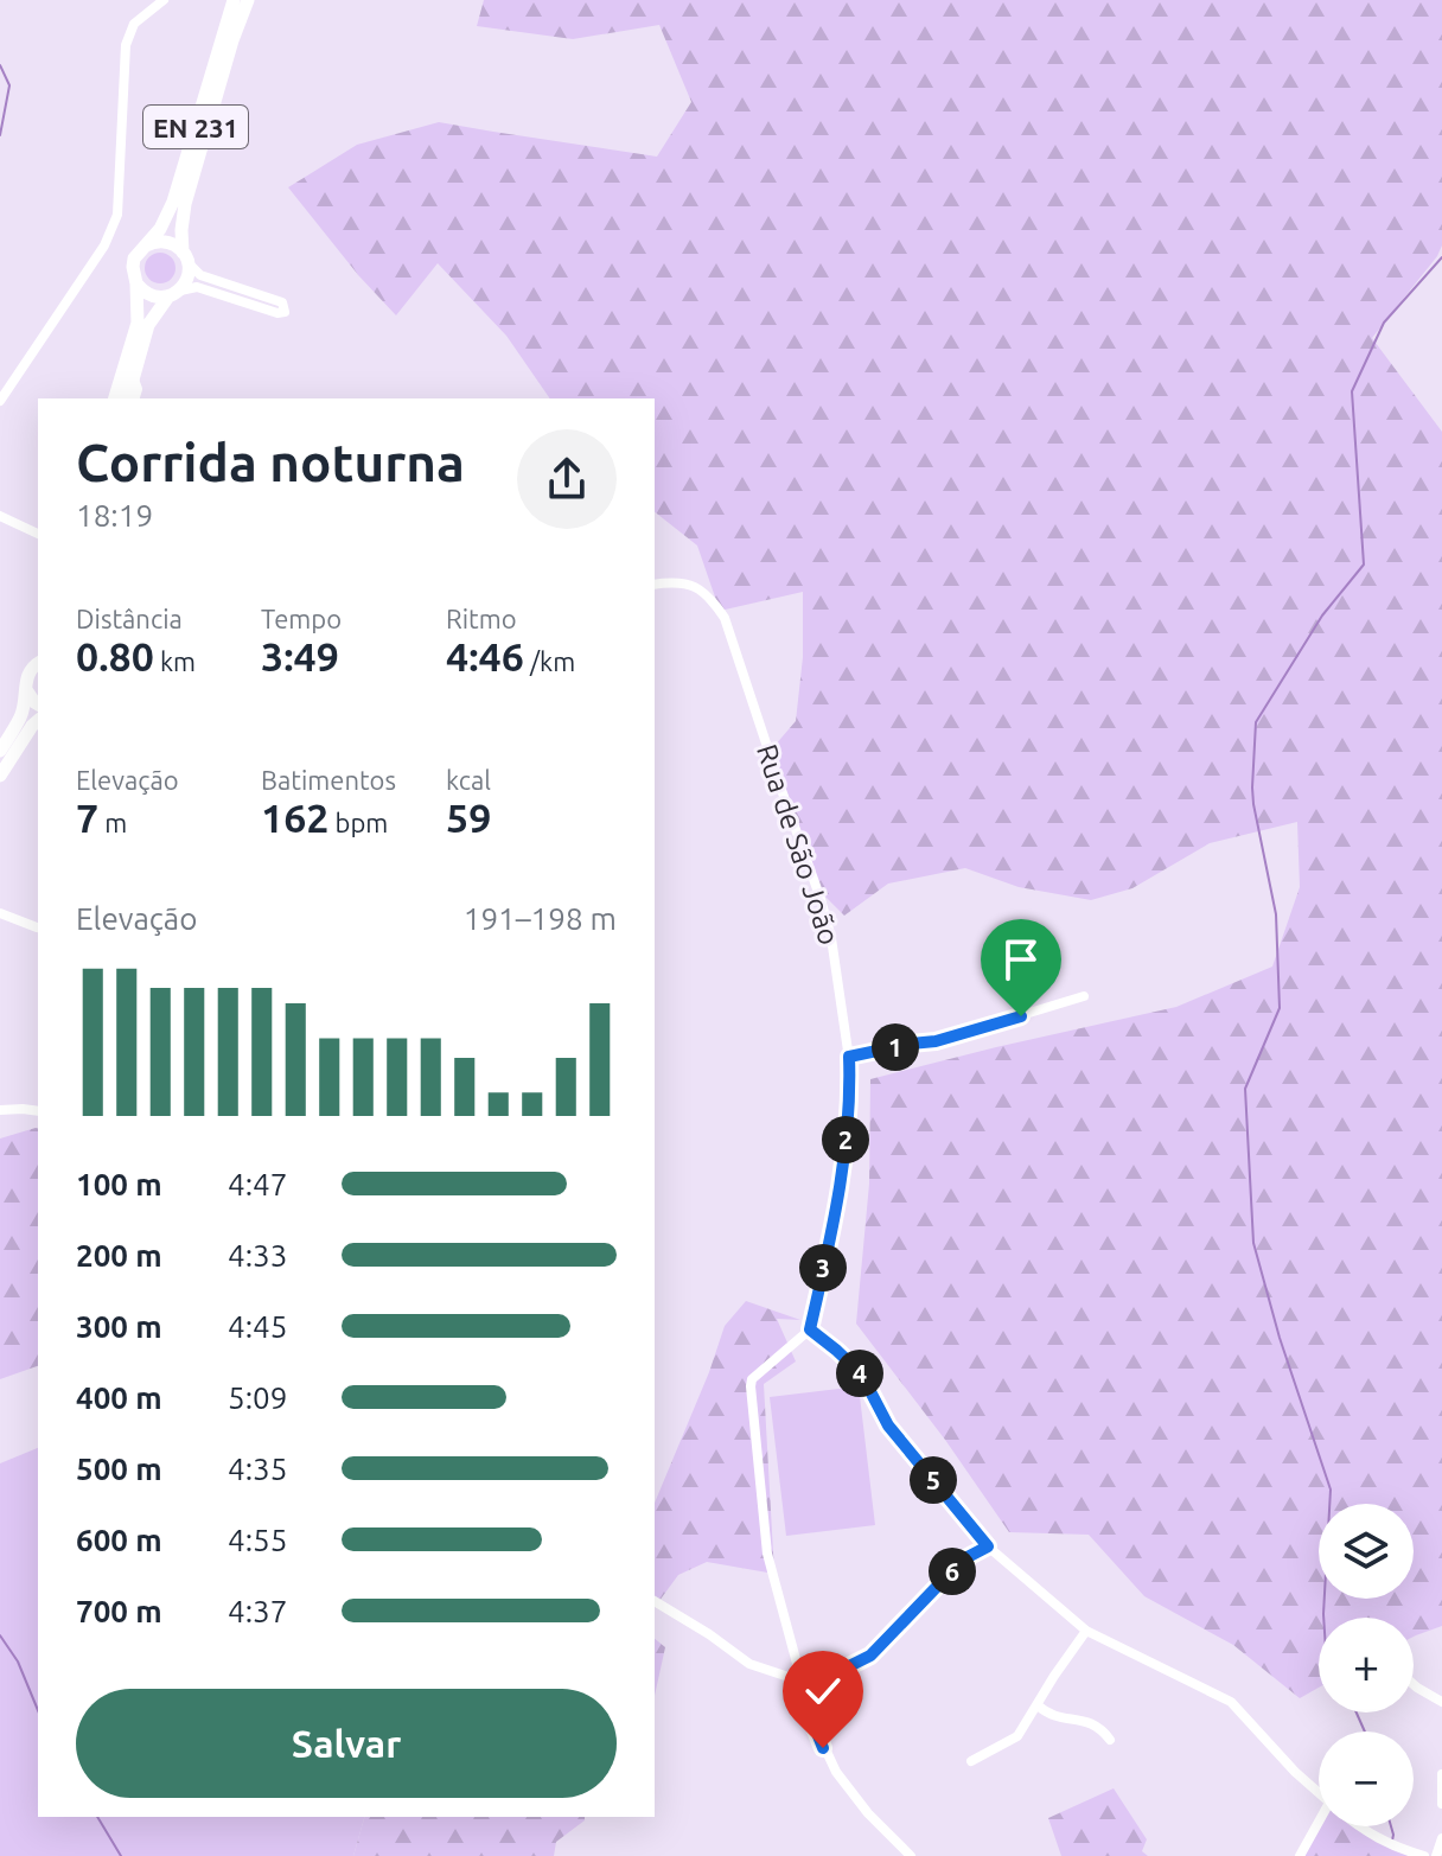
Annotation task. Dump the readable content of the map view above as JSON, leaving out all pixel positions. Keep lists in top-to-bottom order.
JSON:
{
  "streets": {
    "main road": ["EN 231"],
    "street": ["Rua de São João"]
  },
  "page": {
    "heading": ["Corrida noturna", "18:19"],
    "stats": [
      ["Distância", "0.80 km"],
      ["Tempo", "3:49"],
      ["Ritmo", "4:46 /km"],
      ["Elevação", "7 m"],
      ["Batimentos", "162 bpm"],
      ["kcal", "59"]
    ],
    "chart": ["Elevação", "191–198 m"],
    "pins": [
      "1",
      "2",
      "3",
      "4",
      "5",
      "6"
    ],
    "list": [
      {
        "name": "100 m",
        "note": "4:47"
      },
      {
        "name": "200 m",
        "note": "4:33"
      },
      {
        "name": "300 m",
        "note": "4:45"
      },
      {
        "name": "400 m",
        "note": "5:09"
      },
      {
        "name": "500 m",
        "note": "4:35"
      },
      {
        "name": "600 m",
        "note": "4:55"
      },
      {
        "name": "700 m",
        "note": "4:37"
      }
    ],
    "map_buttons": ["+", "−"],
    "buttons": "Salvar"
  }
}
